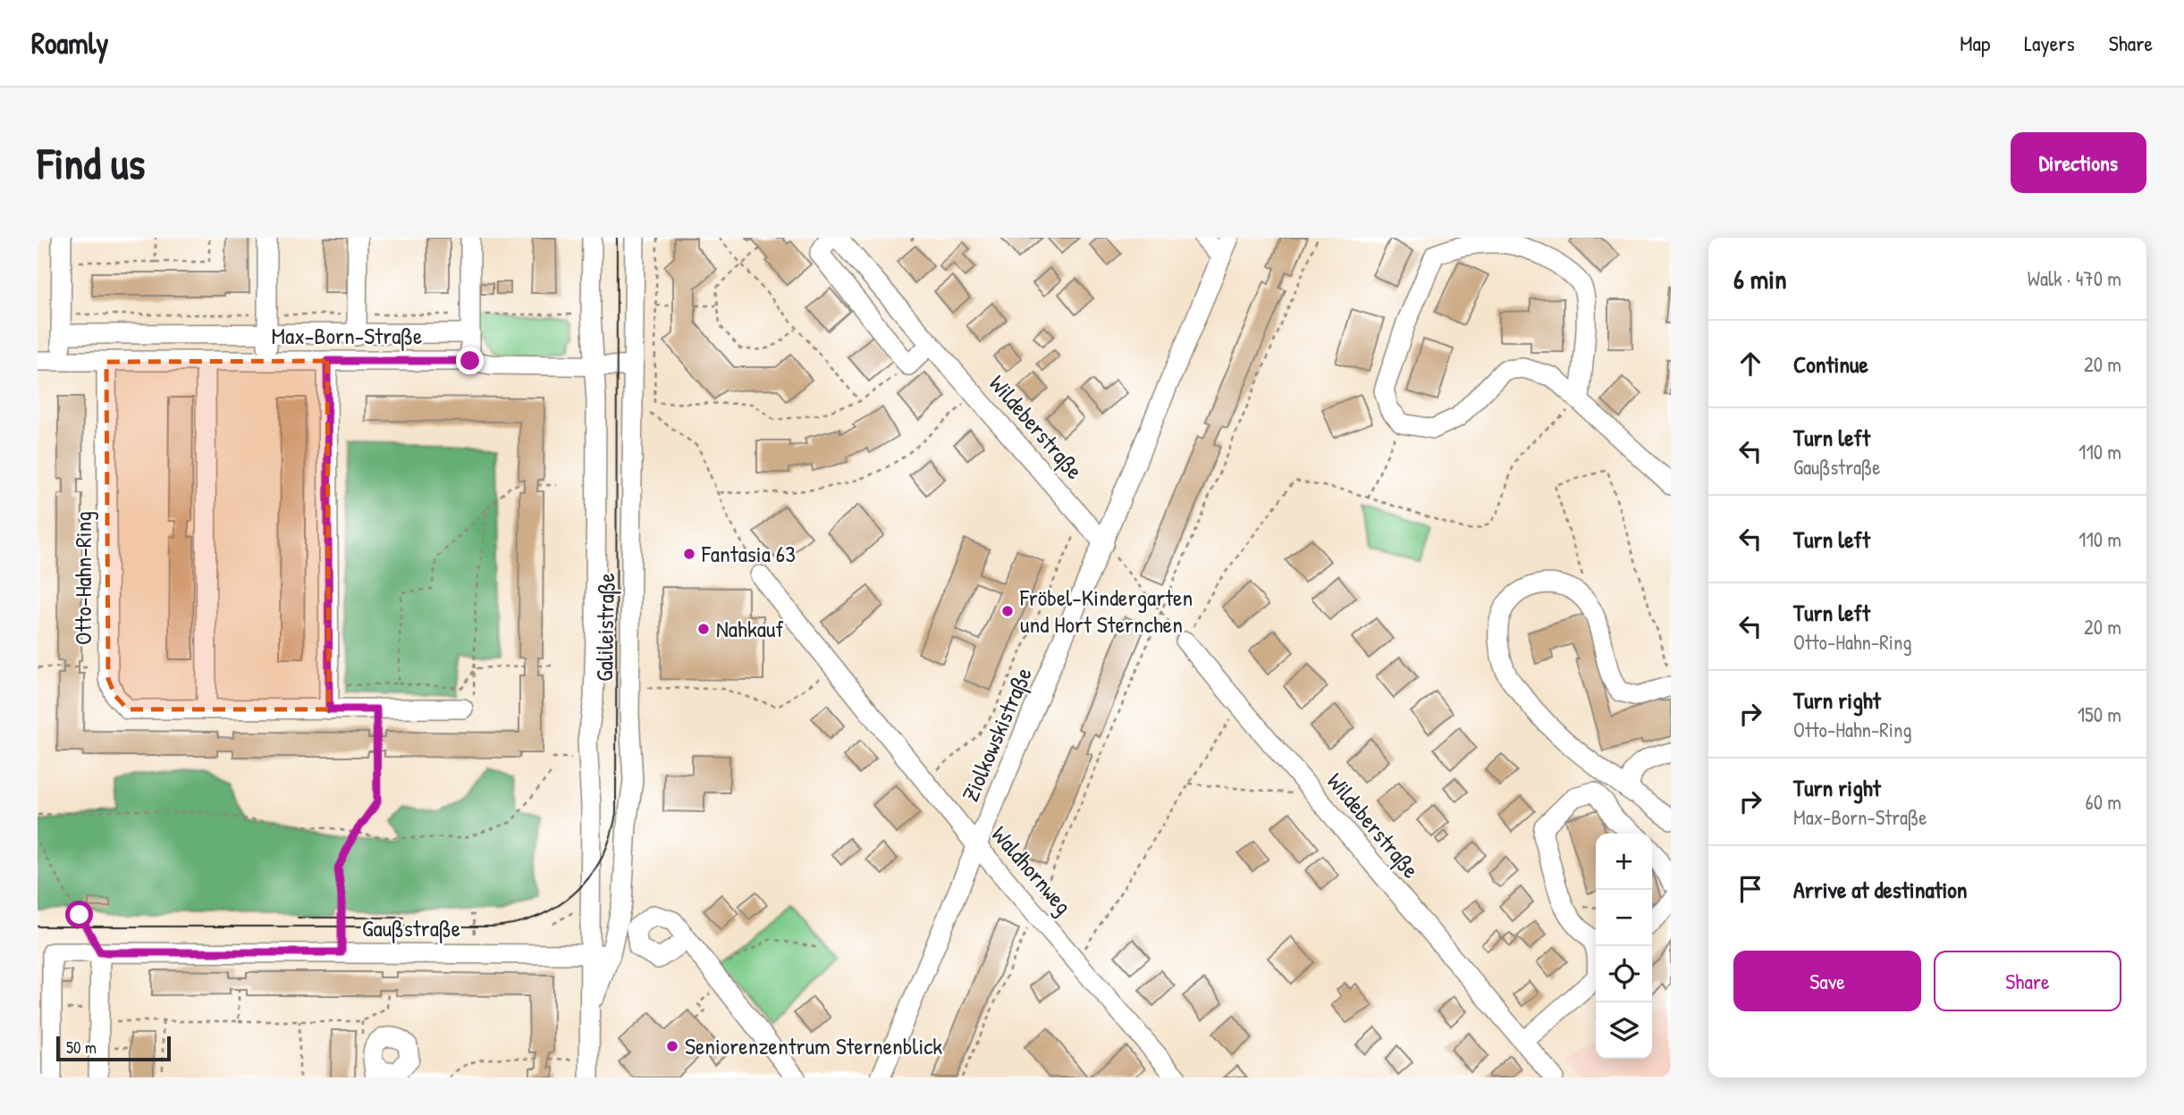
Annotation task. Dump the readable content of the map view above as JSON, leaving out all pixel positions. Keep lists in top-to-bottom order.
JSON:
{
  "streets": {
    "street": [
      "Max-Born-Straße",
      "Wildeberstraße",
      "Otto-Hahn-Ring",
      "Galileistraße",
      "Ziolkowskistraße",
      "Waldhornweg",
      "Gaußstraße"
    ]
  },
  "crossings": [
    ["Max-Born-Straße", "Otto-Hahn-Ring"],
    ["Max-Born-Straße", "Galileistraße"],
    ["Wildeberstraße", "Ziolkowskistraße"],
    ["Galileistraße", "Gaußstraße"],
    ["Ziolkowskistraße", "Waldhornweg"]
  ],
  "places": [
    "Fantasia 63",
    "Fröbel-Kindergarten und Hort Sternchen",
    "Nahkauf",
    "Seniorenzentrum Sternenblick"
  ],
  "scale_bar": "50 m",
  "page": {
    "header": "Roamly",
    "nav": ["Map", "Layers", "Share"],
    "buttons": [
      "Directions",
      ["Save", "Share"]
    ],
    "title": "Find us",
    "heading": ["6 min", "Walk · 470 m"],
    "list": [
      ["Continue", "20 m"],
      ["Turn left", "Gaußstraße", "110 m"],
      ["Turn left", "110 m"],
      ["Turn left", "Otto-Hahn-Ring", "20 m"],
      ["Turn right", "Otto-Hahn-Ring", "150 m"],
      ["Turn right", "Max-Born-Straße", "60 m"],
      "Arrive at destination"
    ],
    "map_buttons": ["+", "−"],
    "scale": "50 m"
  }
}
